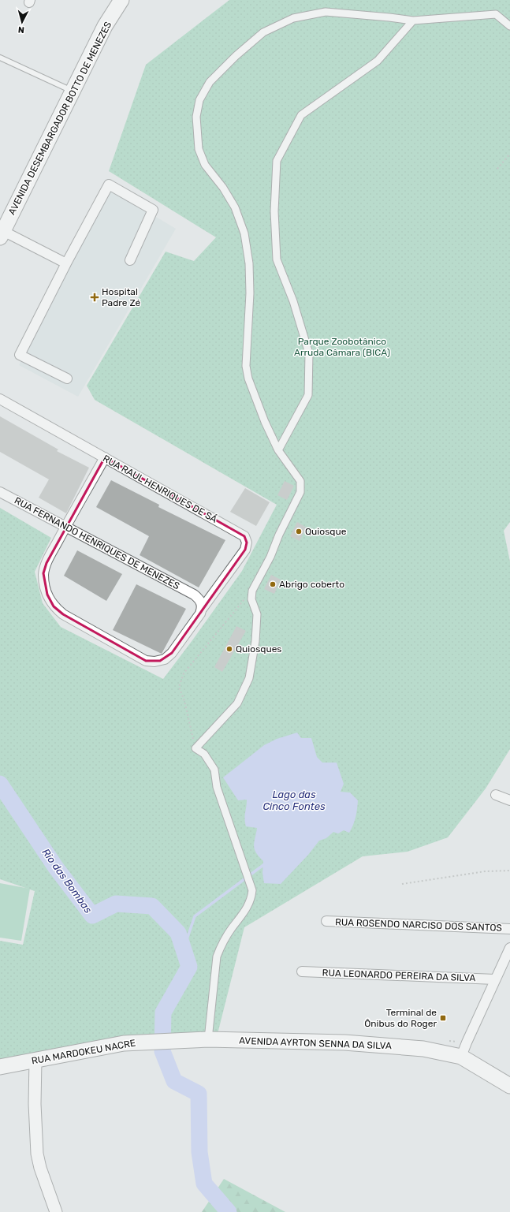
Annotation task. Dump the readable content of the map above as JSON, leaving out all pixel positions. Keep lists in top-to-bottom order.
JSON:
{
  "streets": {
    "main road": ["AVENIDA DESEMBARGADOR BOTTO DE MENEZES", "AVENIDA AYRTON SENNA DA SILVA", "RUA MARDOKEU NACRE"],
    "street": [
      "RUA RAUL HENRIQUES DE SÁ",
      "RUA FERNANDO HENRIQUES DE MENEZES",
      "RUA ROSENDO NARCISO DOS SANTOS",
      "RUA LEONARDO PEREIRA DA SILVA"
    ]
  },
  "crossings": [
    ["RUA RAUL HENRIQUES DE SÁ", "RUA FERNANDO HENRIQUES DE MENEZES"],
    ["AVENIDA AYRTON SENNA DA SILVA", "RUA MARDOKEU NACRE"]
  ],
  "water": ["Lago das Cinco Fontes", "Rio das Bombas"],
  "parks": ["Parque Zoobotânico Arruda Câmara (BICA)"],
  "places": {
    "health": ["Hospital Padre Zé"],
    "other": ["Quiosque", "Abrigo coberto", "Quiosques"],
    "transit": ["Terminal de Ônibus do Roger"]
  },
  "north": "bottom"
}
